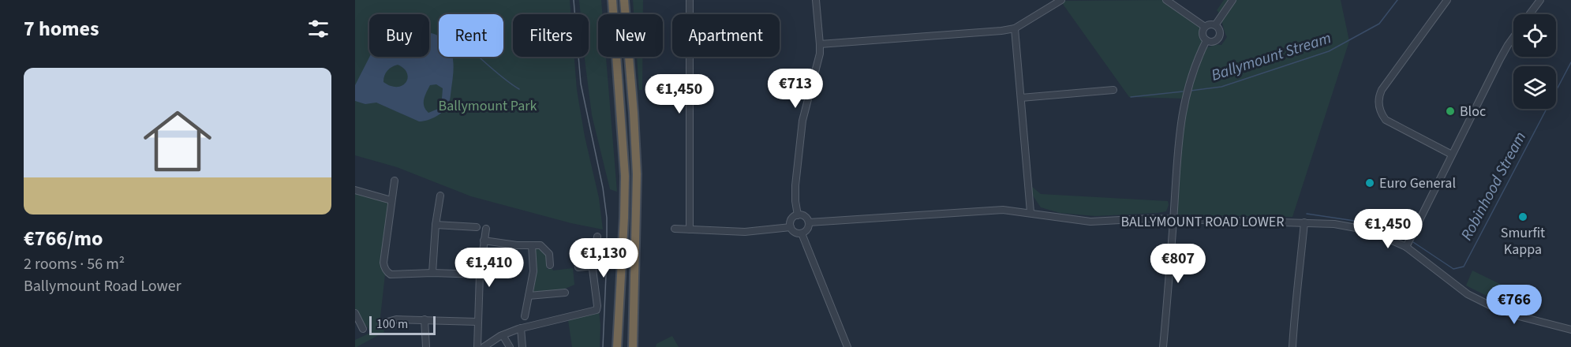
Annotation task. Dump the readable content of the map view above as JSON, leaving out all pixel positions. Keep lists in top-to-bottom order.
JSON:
{
  "streets": {
    "street": ["BALLYMOUNT ROAD LOWER"]
  },
  "water": ["Ballymount Stream", "Robinhood Stream"],
  "parks": ["Ballymount Park"],
  "places": ["Bloc", "Euro General", "Smurfit Kappa"],
  "scale_bar": "100 m",
  "page": {
    "heading": "7 homes",
    "chip": [
      "Buy",
      "Rent",
      "Filters",
      "New",
      "Apartment"
    ],
    "list": [
      {
        "name": "€766/mo",
        "note": "2 rooms · 56 m² · Ballymount Road Lower"
      }
    ],
    "price": [
      "€713",
      "€1,450",
      "€1,450",
      "€1,130",
      "€807",
      "€1,410",
      "€766"
    ],
    "scale": "100 m"
  }
}
